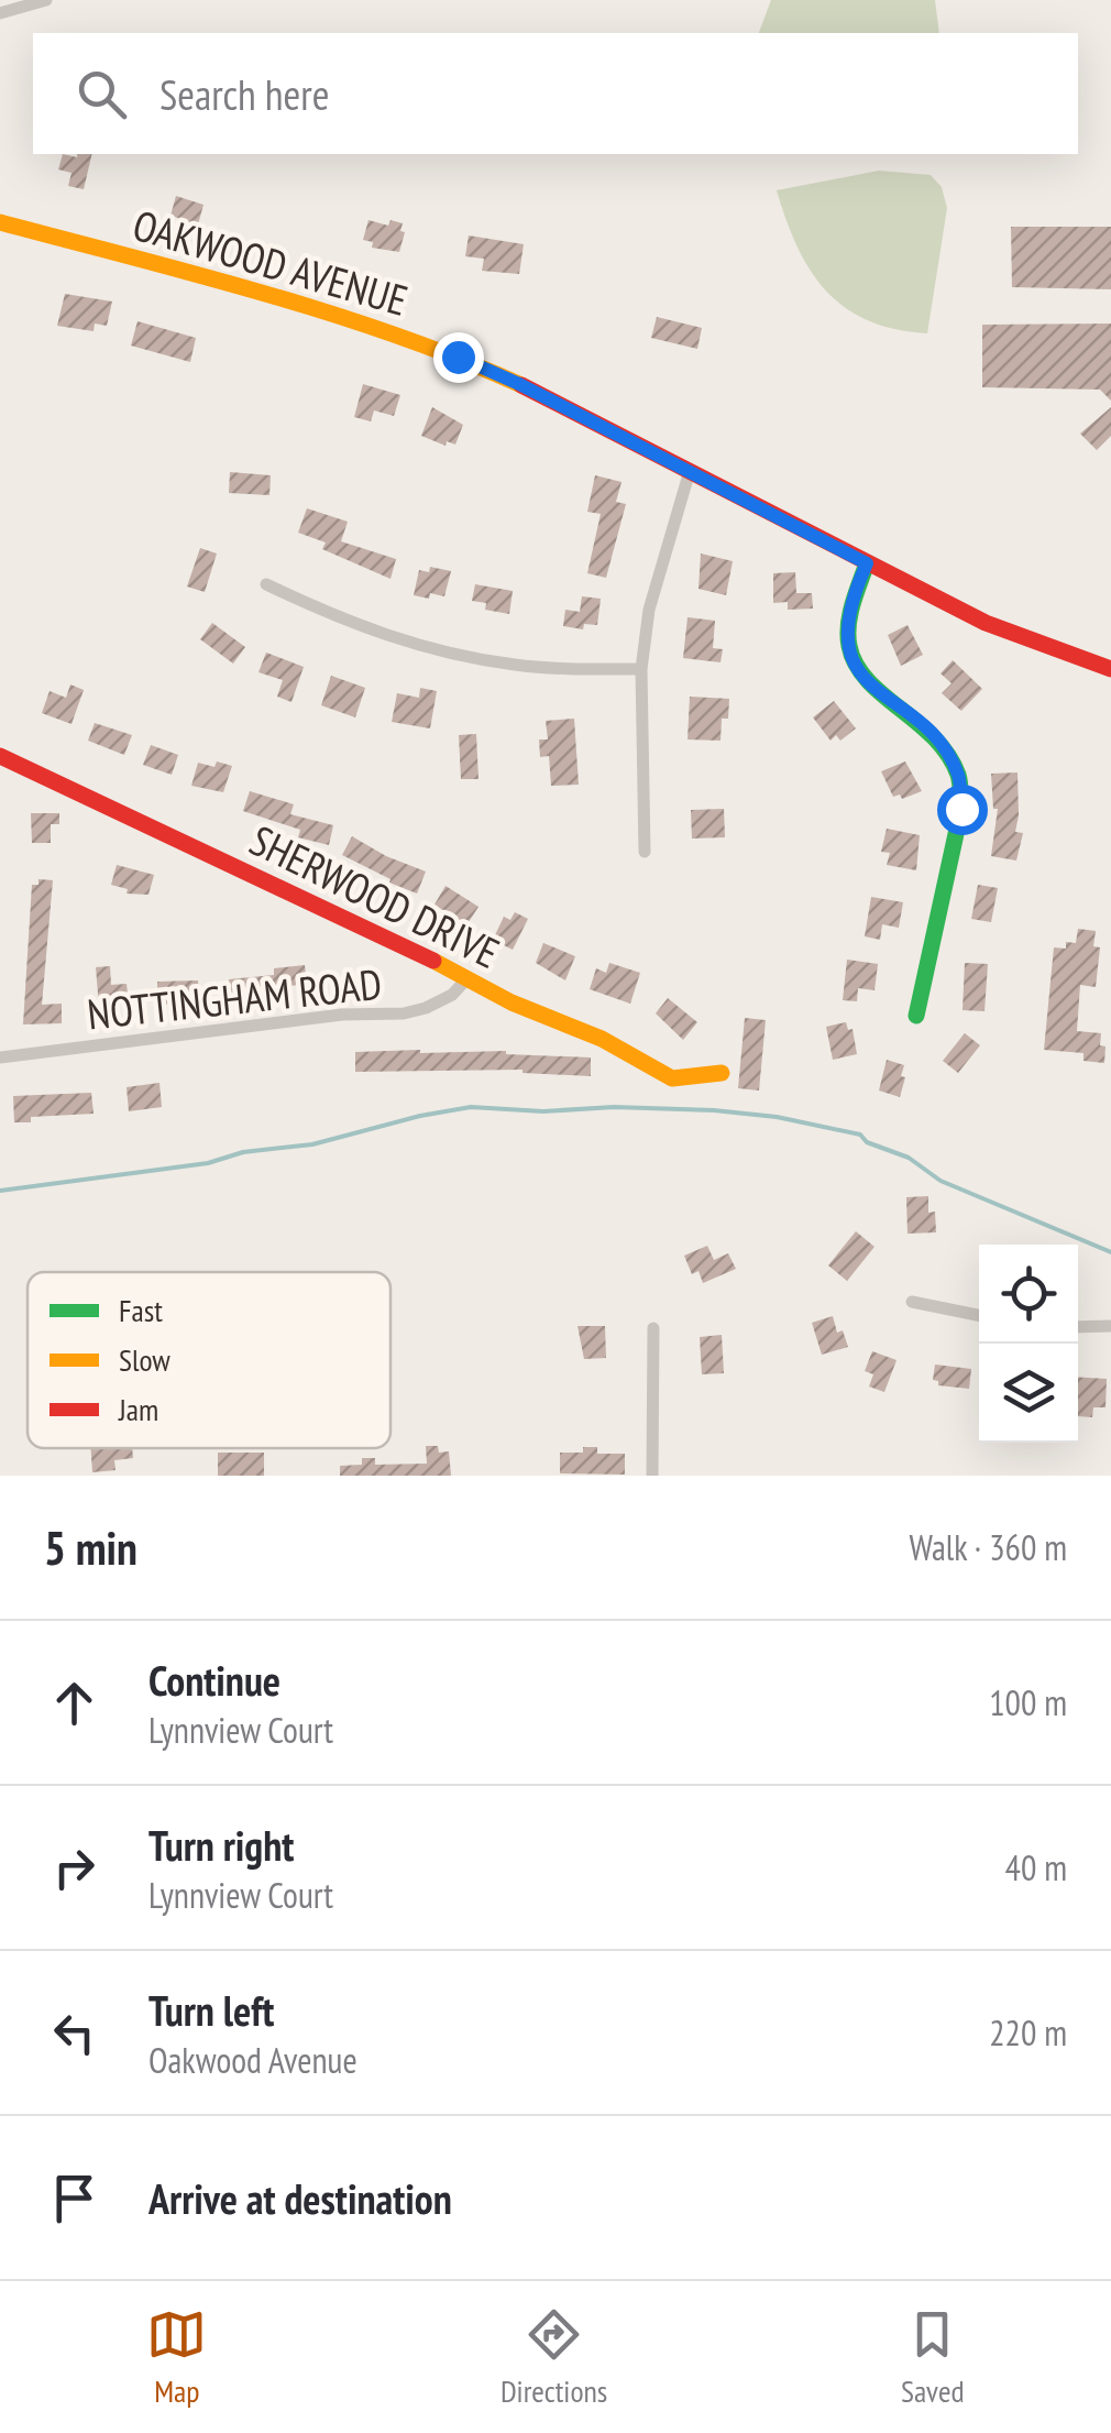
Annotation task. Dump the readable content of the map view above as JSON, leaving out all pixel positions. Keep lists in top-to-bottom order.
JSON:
{
  "streets": {
    "street": ["OAKWOOD AVENUE", "SHERWOOD DRIVE", "NOTTINGHAM ROAD"]
  },
  "crossings": [
    ["SHERWOOD DRIVE", "NOTTINGHAM ROAD"]
  ],
  "legend": ["Fast", "Slow", "Jam"],
  "page": {
    "search": "Search here",
    "heading": ["5 min", "Walk · 360 m"],
    "list": [
      ["Continue", "Lynnview Court", "100 m"],
      ["Turn right", "Lynnview Court", "40 m"],
      ["Turn left", "Oakwood Avenue", "220 m"],
      "Arrive at destination"
    ],
    "nav": ["Map", "Directions", "Saved"]
  }
}
